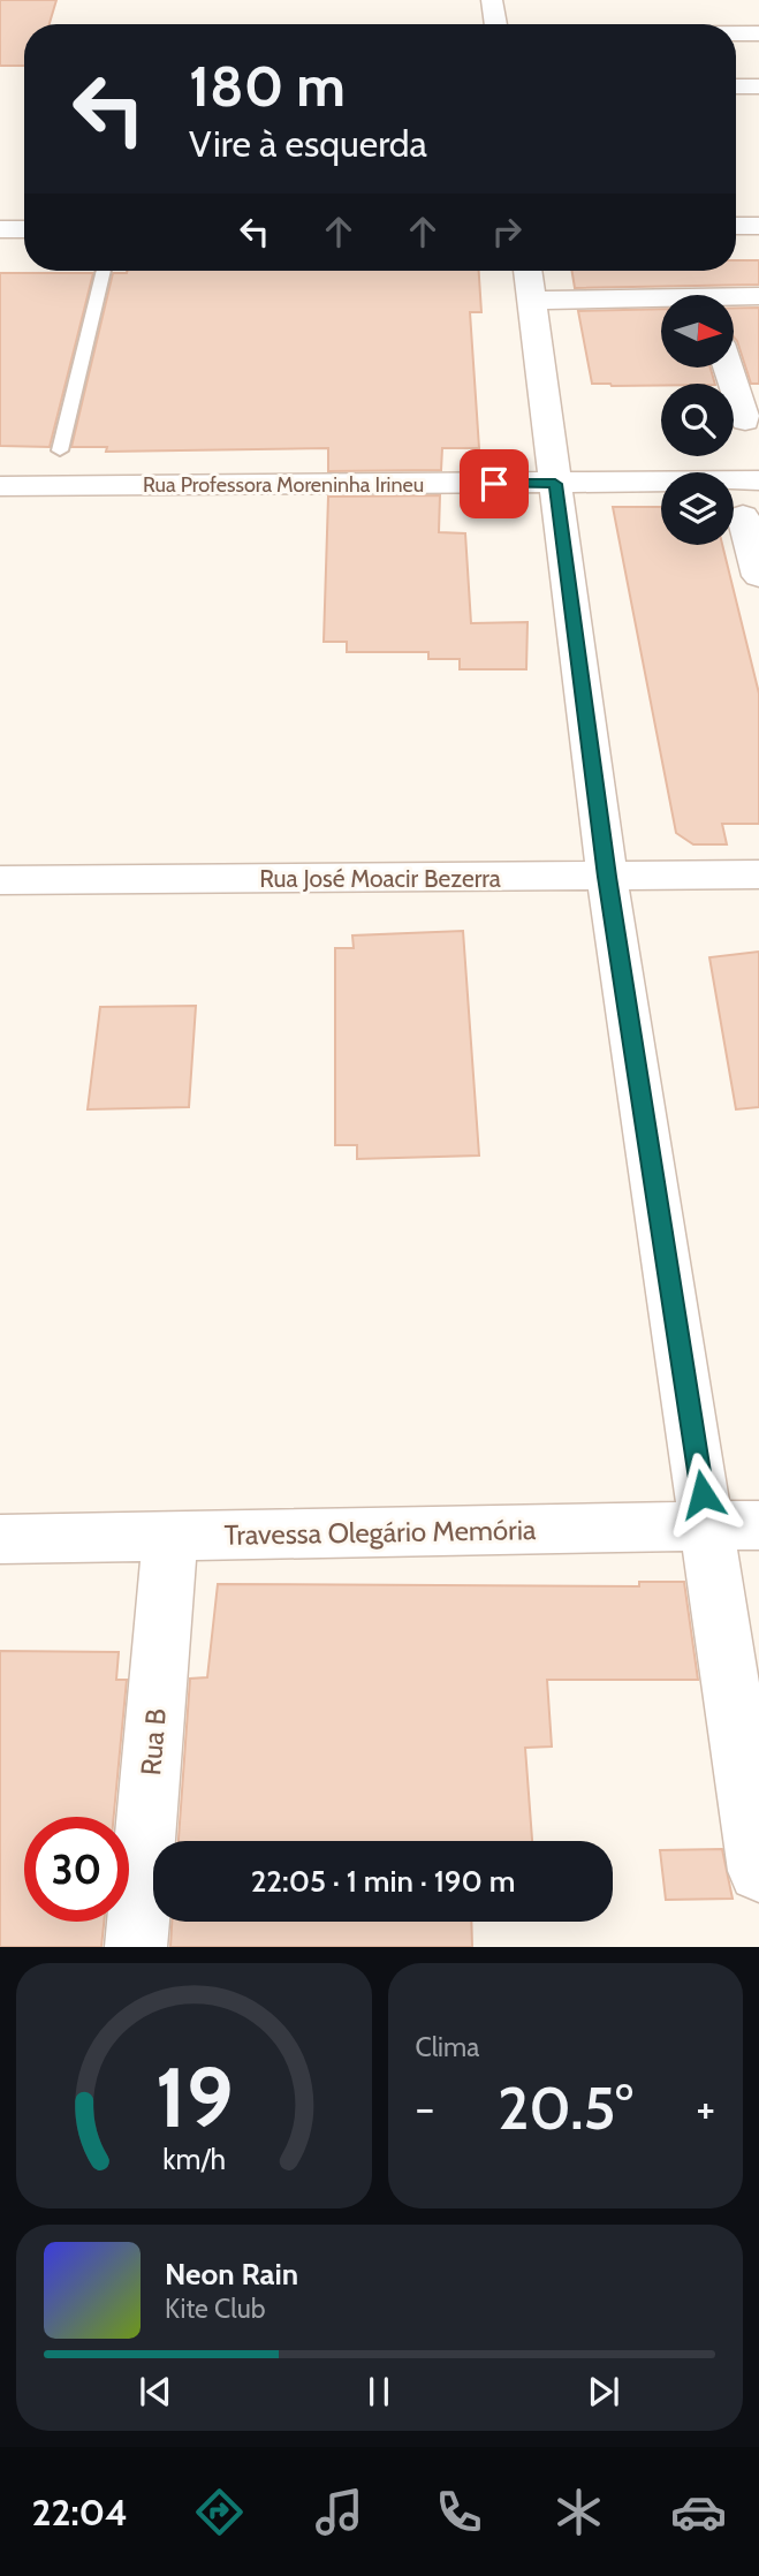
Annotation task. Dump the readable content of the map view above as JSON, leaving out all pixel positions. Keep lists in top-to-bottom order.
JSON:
{
  "streets": {
    "street": [
      "Rua Professora Moreninha Irineu",
      "Rua José Moacir Bezerra",
      "Travessa Olegário Memória",
      "Rua B"
    ]
  },
  "crossings": [
    ["Travessa Olegário Memória", "Rua B"]
  ],
  "north": "right",
  "page": {
    "turn": ["180 m", "Vire à esquerda"],
    "limit": "30",
    "trip": "22:05 · 1 min · 190 m",
    "tile": "Clima",
    "heat": ["−", "20.5°", "+"],
    "song": ["Neon Rain", "Kite Club"],
    "tabs": "22:04",
    "gauge": ["19", "km/h"]
  }
}
